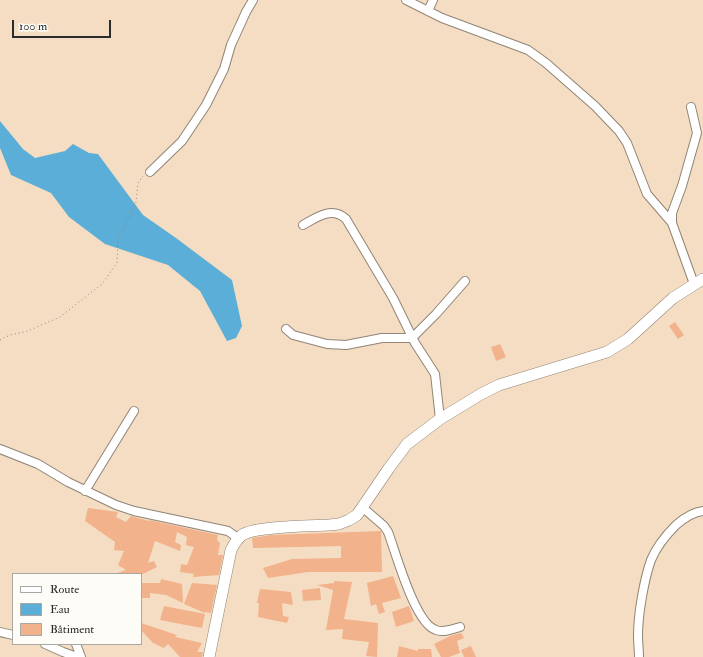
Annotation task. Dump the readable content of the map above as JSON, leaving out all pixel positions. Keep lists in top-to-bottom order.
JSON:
{
  "legend": ["Route", "Eau", "Bâtiment"],
  "scale_bar": "100 m"
}
